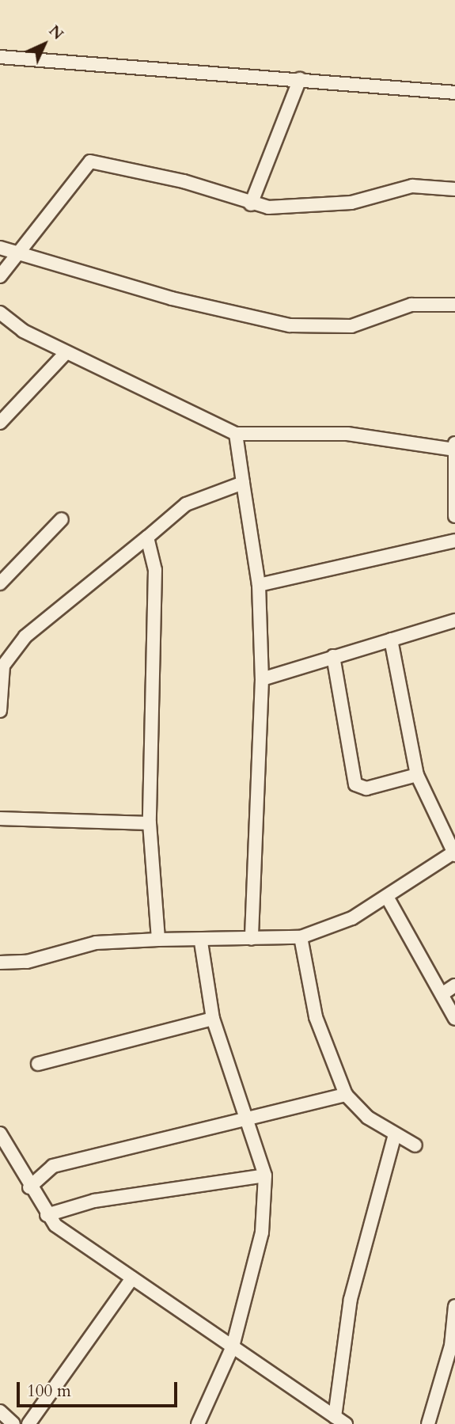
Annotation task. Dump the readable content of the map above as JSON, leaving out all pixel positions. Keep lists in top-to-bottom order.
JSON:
{
  "scale_bar": "100 m",
  "north": "top right"
}
